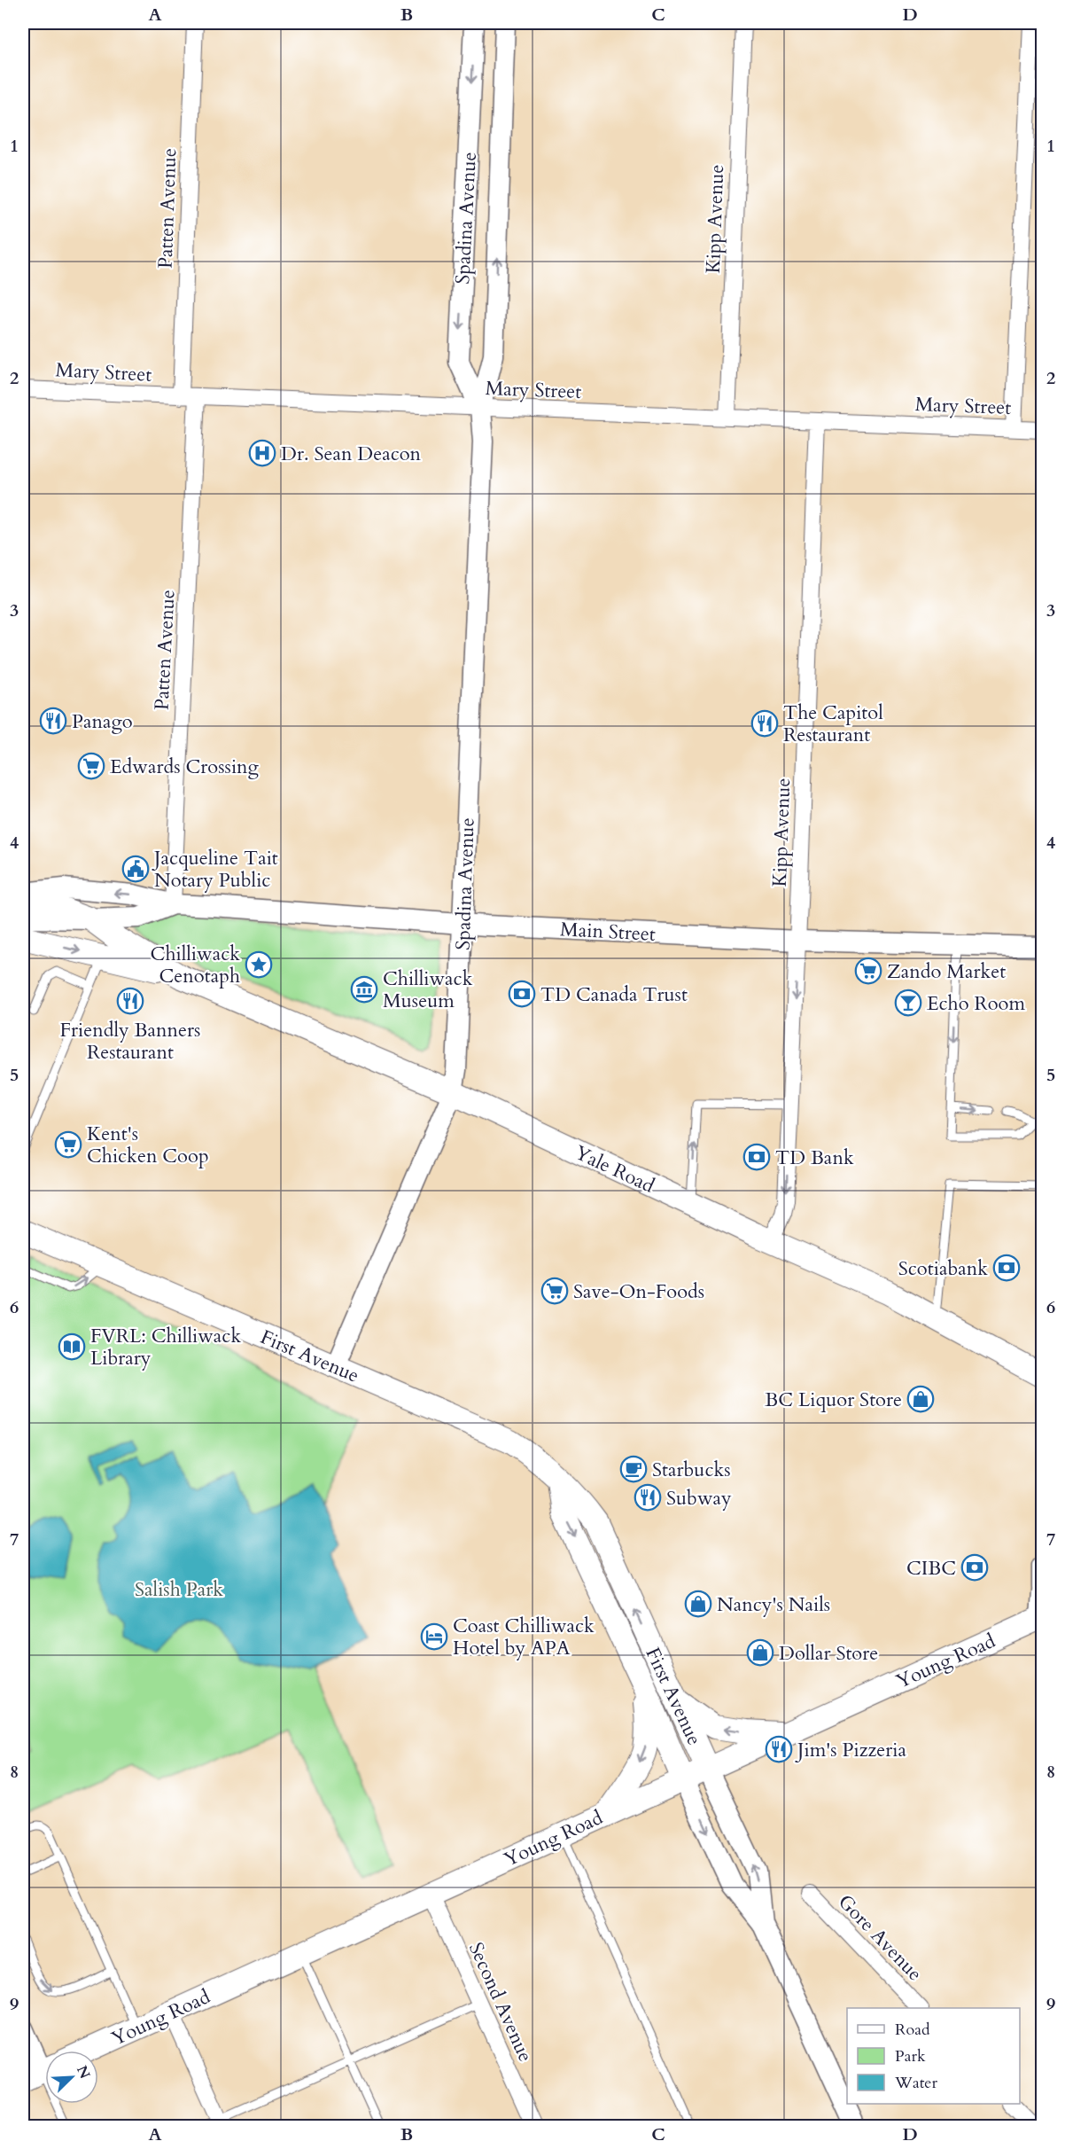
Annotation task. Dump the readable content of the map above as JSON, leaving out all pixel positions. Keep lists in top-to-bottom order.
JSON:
{
  "streets": {
    "main road": ["Yale Road", "First Avenue", "Young Road"],
    "street": [
      "Patten Avenue",
      "Spadina Avenue",
      "Kipp Avenue",
      "Mary Street",
      "Main Street",
      "Gore Avenue",
      "Second Avenue"
    ]
  },
  "crossings": [
    ["Patten Avenue", "Mary Street"],
    ["Patten Avenue", "Main Street"],
    ["Spadina Avenue", "Mary Street"],
    ["Spadina Avenue", "Main Street"],
    ["Spadina Avenue", "Yale Road"],
    ["Spadina Avenue", "First Avenue"],
    ["Kipp Avenue", "Mary Street"],
    ["Kipp Avenue", "Main Street"],
    ["Kipp Avenue", "Yale Road"],
    ["Main Street", "Yale Road"],
    ["First Avenue", "Young Road"],
    ["Young Road", "Second Avenue"]
  ],
  "parks": ["Salish Park"],
  "places": {
    "hospital": ["Dr. Sean Deacon"],
    "restaurant": [
      "Panago",
      "The Capitol Restaurant",
      "Friendly Banners Restaurant",
      "Subway",
      "Jim's Pizzeria"
    ],
    "supermarket": [
      "Edwards Crossing",
      "Zando Market",
      "Kent's Chicken Coop",
      "Save-On-Foods"
    ],
    "public building": ["Jacqueline Tait Notary Public"],
    "place": ["Chilliwack Cenotaph"],
    "museum": ["Chilliwack Museum"],
    "bank": [
      "TD Canada Trust",
      "TD Bank",
      "Scotiabank",
      "CIBC"
    ],
    "bar": ["Echo Room"],
    "library": ["FVRL: Chilliwack Library"],
    "shop": ["BC Liquor Store", "Nancy's Nails", "Dollar Store"],
    "cafe": ["Starbucks"],
    "hotel": ["Coast Chilliwack Hotel by APA"]
  },
  "legend": ["Road", "Park", "Water"],
  "north": "top right",
  "grid": {
    "columns": [
      "A",
      "B",
      "C",
      "D"
    ],
    "rows": [
      "1",
      "2",
      "3",
      "4",
      "5",
      "6",
      "7",
      "8",
      "9"
    ]
  }
}
